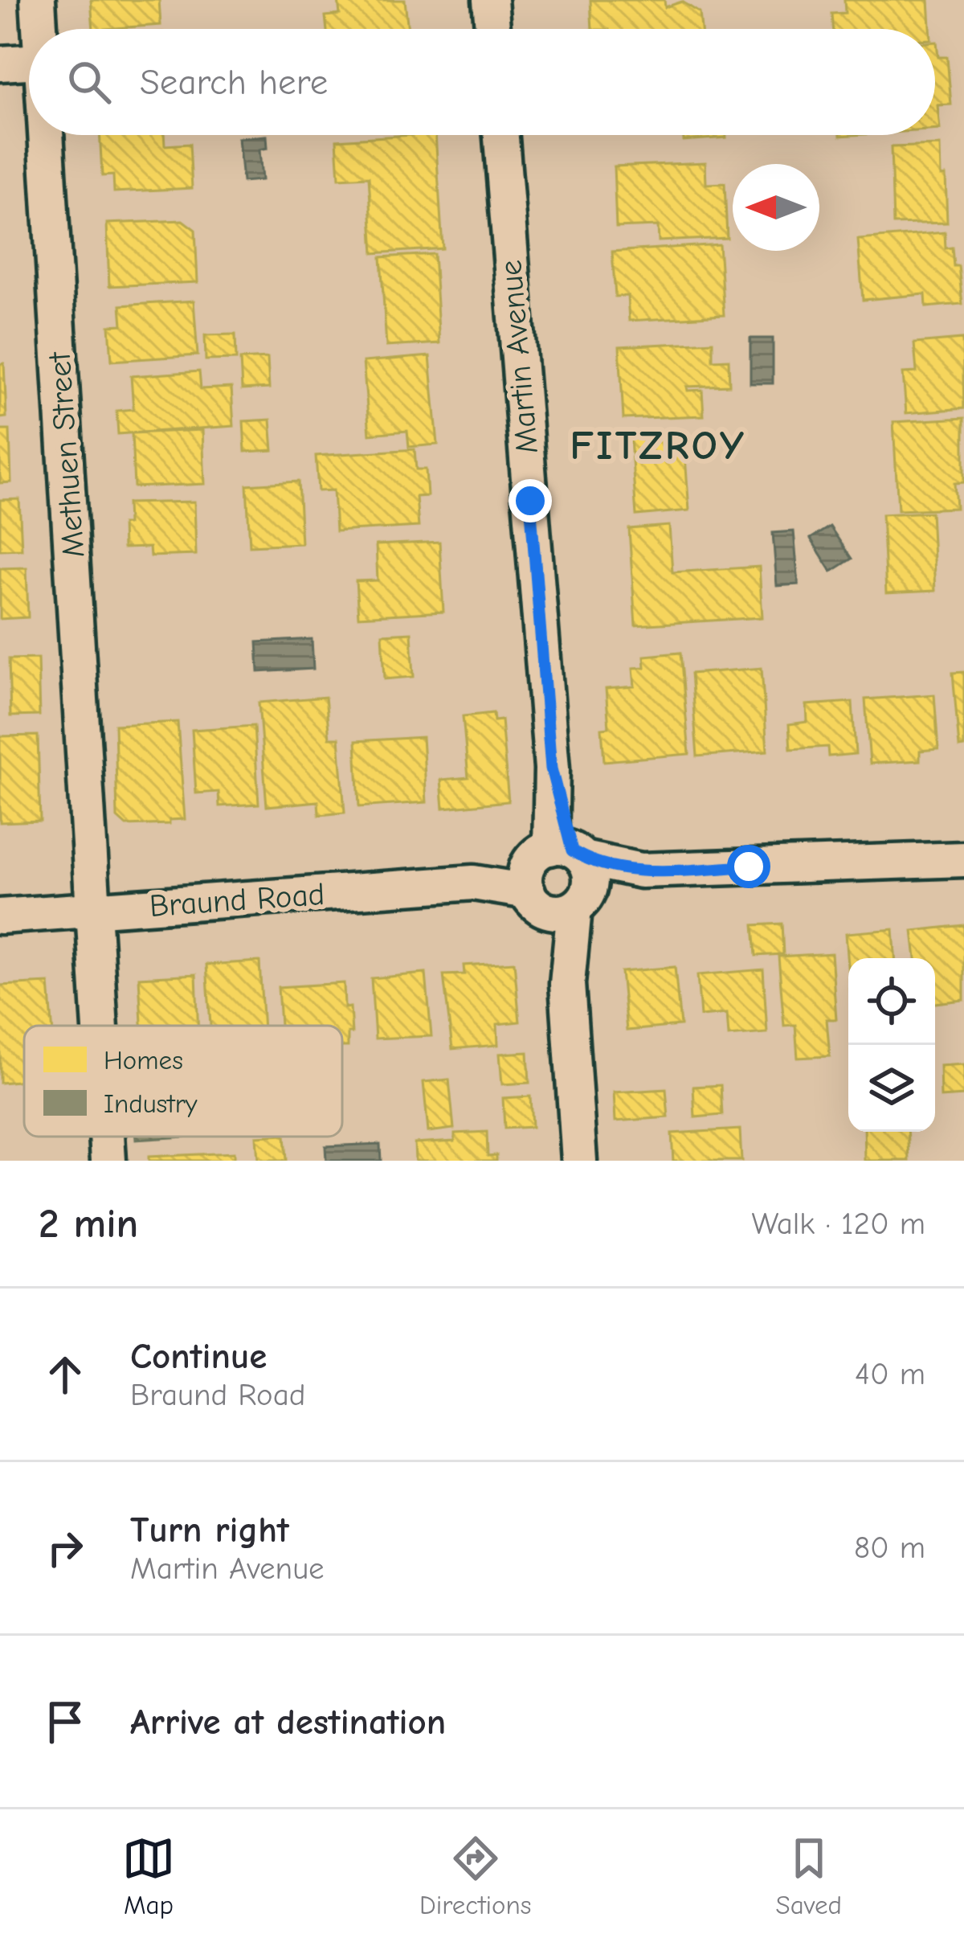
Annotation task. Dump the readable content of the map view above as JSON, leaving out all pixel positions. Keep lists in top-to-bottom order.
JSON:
{
  "streets": {
    "street": ["Martin Avenue", "Methuen Street", "Braund Road"]
  },
  "crossings": [
    ["Martin Avenue", "Braund Road"],
    ["Methuen Street", "Braund Road"]
  ],
  "districts": ["FITZROY"],
  "legend": ["Homes", "Industry"],
  "north": "left",
  "page": {
    "search": "Search here",
    "heading": ["2 min", "Walk · 120 m"],
    "list": [
      ["Continue", "Braund Road", "40 m"],
      ["Turn right", "Martin Avenue", "80 m"],
      "Arrive at destination"
    ],
    "nav": ["Map", "Directions", "Saved"]
  }
}
